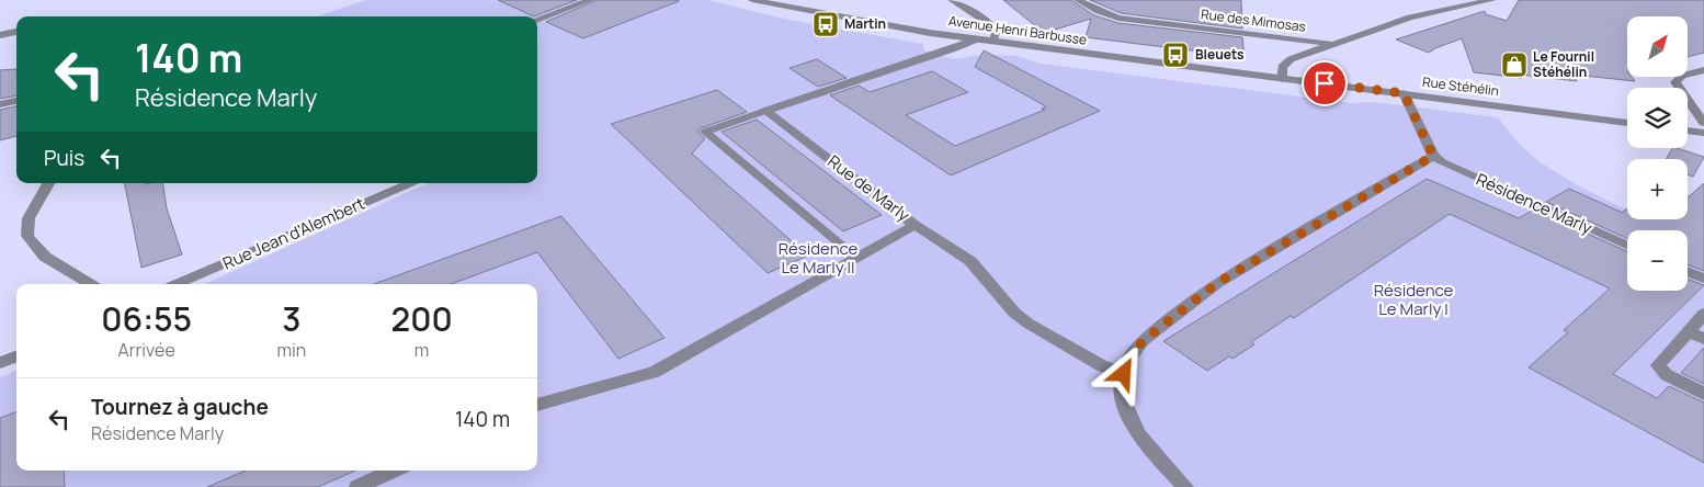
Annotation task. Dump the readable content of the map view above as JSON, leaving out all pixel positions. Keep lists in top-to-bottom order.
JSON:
{
  "streets": {
    "street": [
      "Rue des Mimosas",
      "Avenue Henri Barbusse",
      "Rue Stéhélin",
      "Rue de Marly",
      "Résidence Marly",
      "Rue Jean d'Alembert"
    ]
  },
  "crossings": [
    ["Avenue Henri Barbusse", "Rue Stéhélin"]
  ],
  "parks": ["Résidence Le Marly II", "Résidence Le Marly I"],
  "places": {
    "bus stop": ["Martin", "Bleuets"],
    "shop": ["Le Fournil Stéhélin"]
  },
  "north": "top right",
  "page": {
    "map_buttons": ["+", "−"],
    "turn": ["140 m", "Résidence Marly"],
    "then": "Puis",
    "eta": [
      "06:55",
      "Arrivée",
      "3",
      "min",
      "200",
      "m"
    ],
    "list": [
      {
        "name": "Tournez à gauche",
        "note": "Résidence Marly",
        "value": "140 m"
      }
    ]
  }
}
